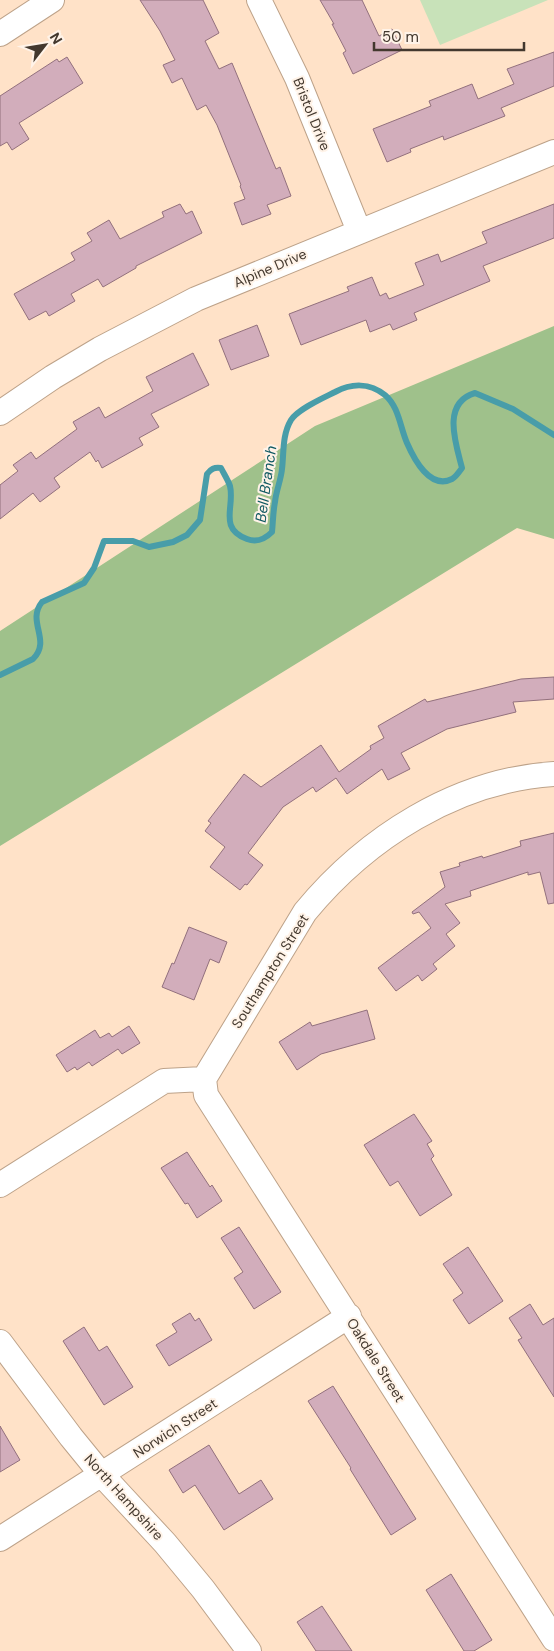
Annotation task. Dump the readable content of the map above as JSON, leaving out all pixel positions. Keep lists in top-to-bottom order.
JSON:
{
  "streets": {
    "street": [
      "Bristol Drive",
      "Alpine Drive",
      "Southampton Street",
      "Oakdale Street",
      "Norwich Street",
      "North Hampshire"
    ]
  },
  "crossings": [
    ["Bristol Drive", "Alpine Drive"],
    ["Southampton Street", "Oakdale Street"],
    ["Oakdale Street", "Norwich Street"],
    ["Norwich Street", "North Hampshire"]
  ],
  "water": ["Bell Branch"],
  "scale_bar": "50 m",
  "north": "top right"
}
